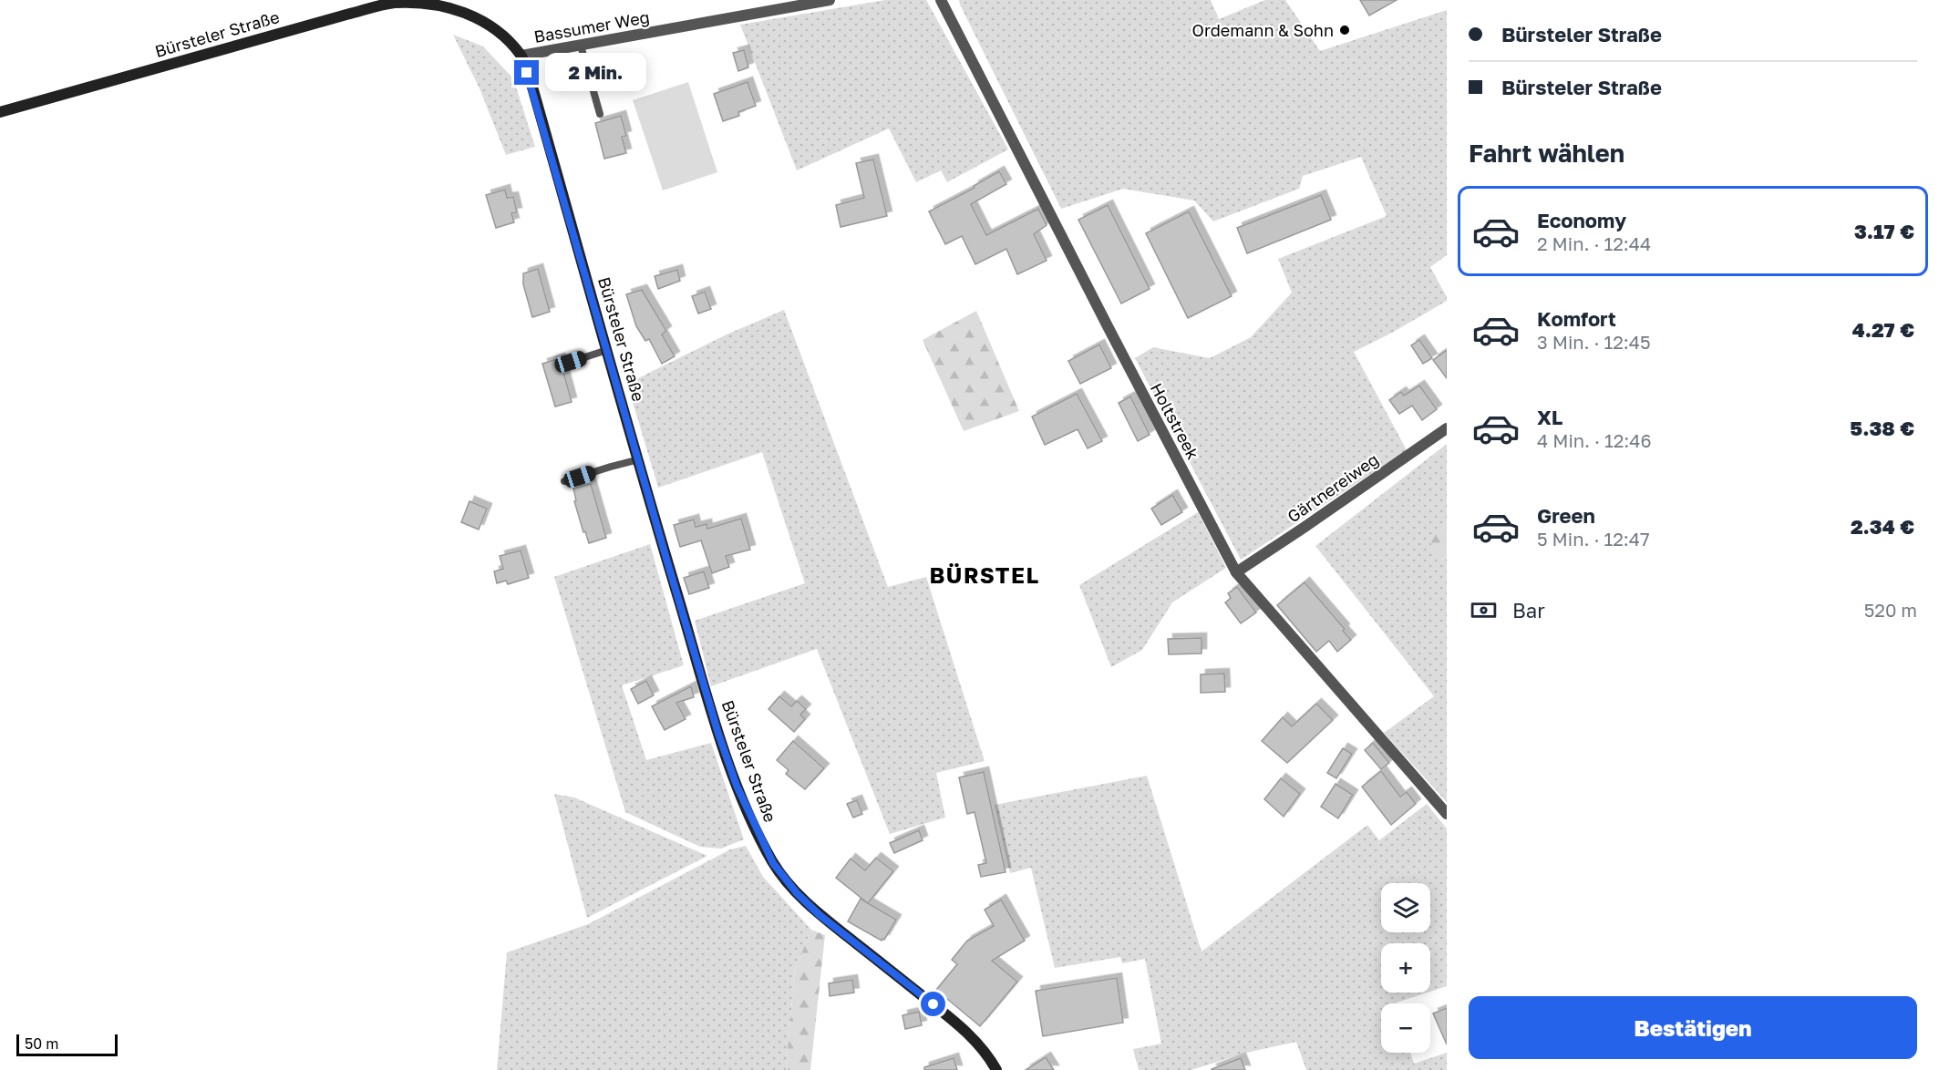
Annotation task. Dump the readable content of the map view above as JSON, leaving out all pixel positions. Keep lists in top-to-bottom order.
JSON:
{
  "streets": {
    "street": [
      "Bassumer Weg",
      "Bürsteler Straße",
      "Holtstreek",
      "Gärtnereiweg"
    ]
  },
  "crossings": [
    ["Bassumer Weg", "Bürsteler Straße"],
    ["Holtstreek", "Gärtnereiweg"]
  ],
  "districts": ["BÜRSTEL"],
  "places": ["Ordemann & Sohn"],
  "scale_bar": "50 m",
  "page": {
    "banner": ["Bürsteler Straße", "Bürsteler Straße"],
    "bubble": "2 Min.",
    "heading": "Fahrt wählen",
    "list": [
      {
        "name": "Economy",
        "note": "2 Min. · 12:44",
        "value": "3.17 €"
      },
      {
        "name": "Komfort",
        "note": "3 Min. · 12:45",
        "value": "4.27 €"
      },
      {
        "name": "XL",
        "note": "4 Min. · 12:46",
        "value": "5.38 €"
      },
      {
        "name": "Green",
        "note": "5 Min. · 12:47",
        "value": "2.34 €"
      }
    ],
    "pay": ["Bar", "520 m"],
    "map_buttons": ["+", "−"],
    "buttons": "Bestätigen",
    "scale": "50 m"
  }
}
